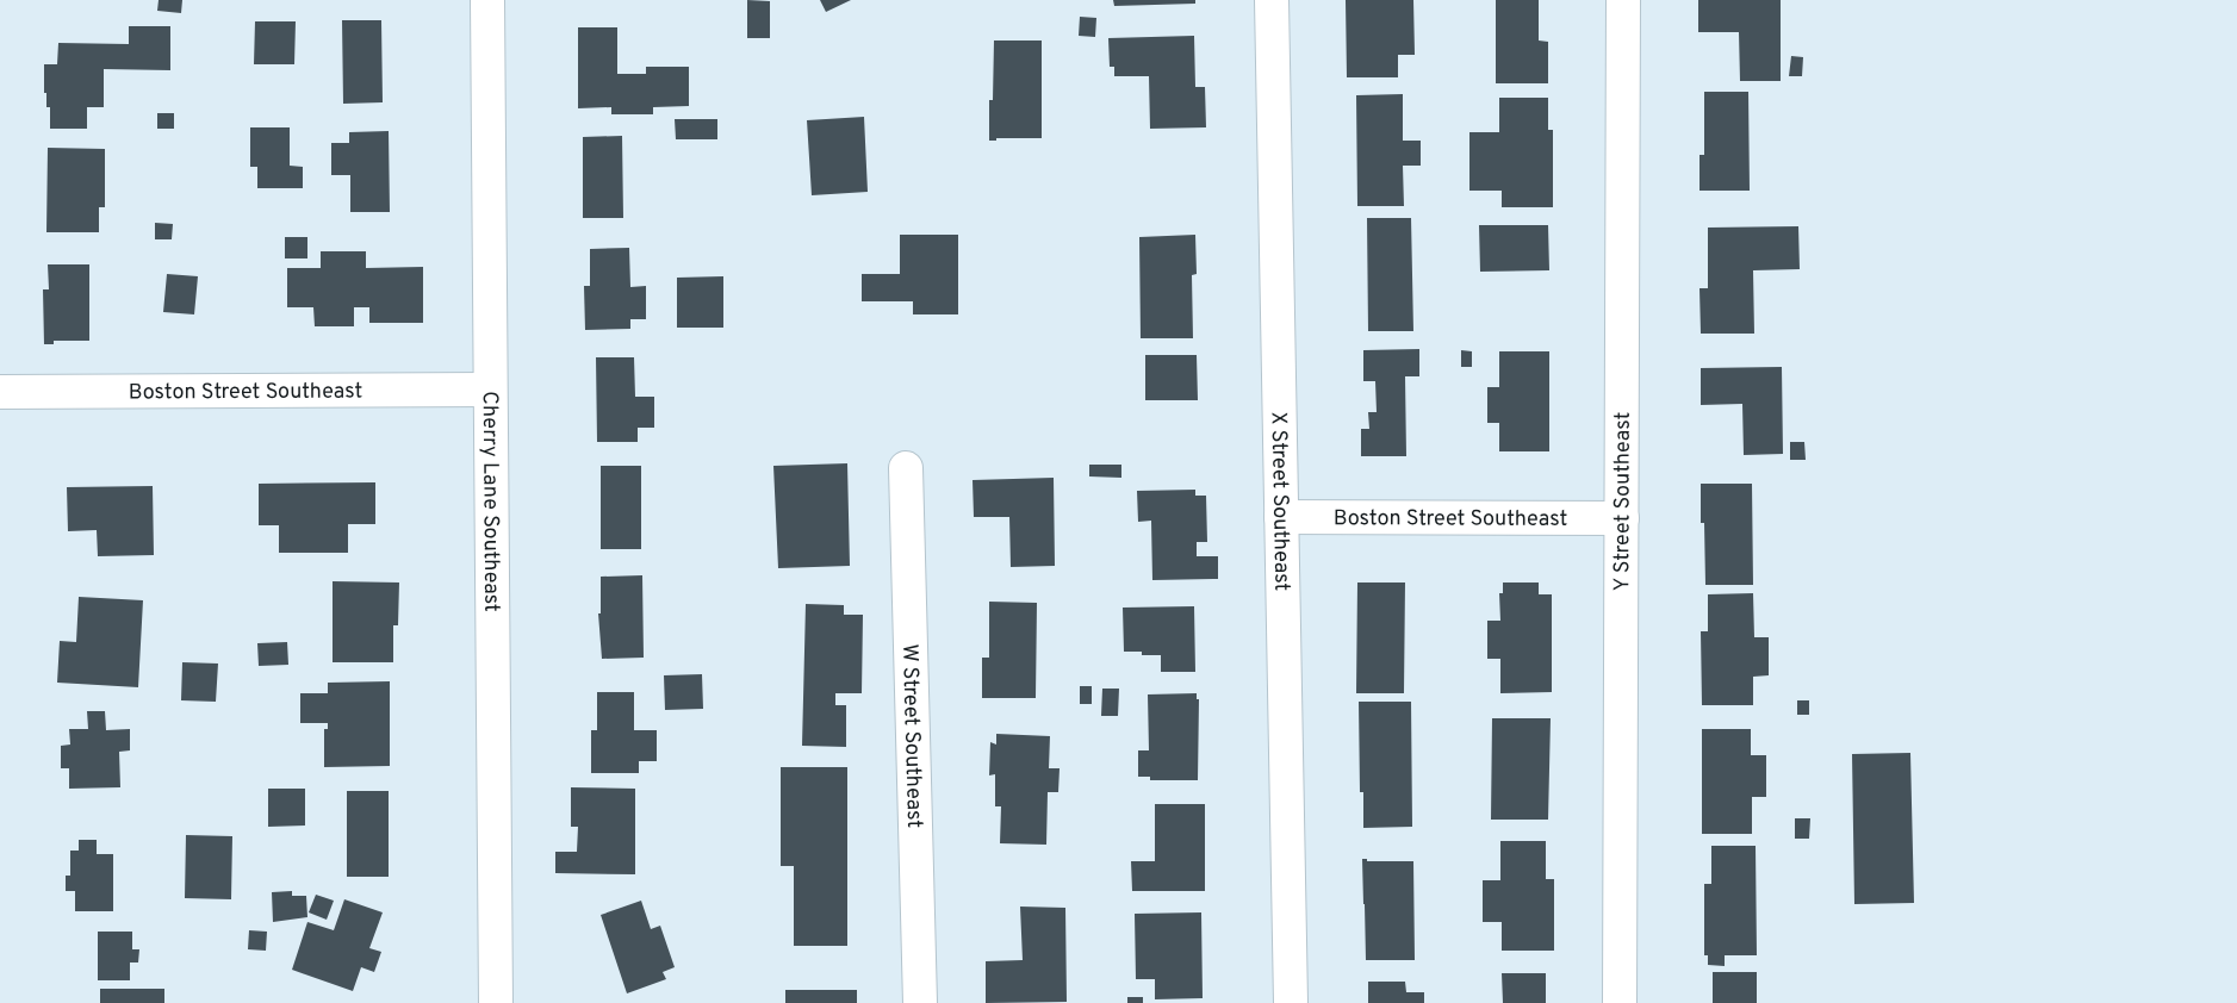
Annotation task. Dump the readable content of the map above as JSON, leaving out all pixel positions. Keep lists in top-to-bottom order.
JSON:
{
  "streets": {
    "street": [
      "Boston Street Southeast",
      "Cherry Lane Southeast",
      "X Street Southeast",
      "Y Street Southeast",
      "W Street Southeast"
    ]
  },
  "crossings": [
    ["Boston Street Southeast", "Cherry Lane Southeast"],
    ["Boston Street Southeast", "X Street Southeast"],
    ["Boston Street Southeast", "Y Street Southeast"]
  ]
}
